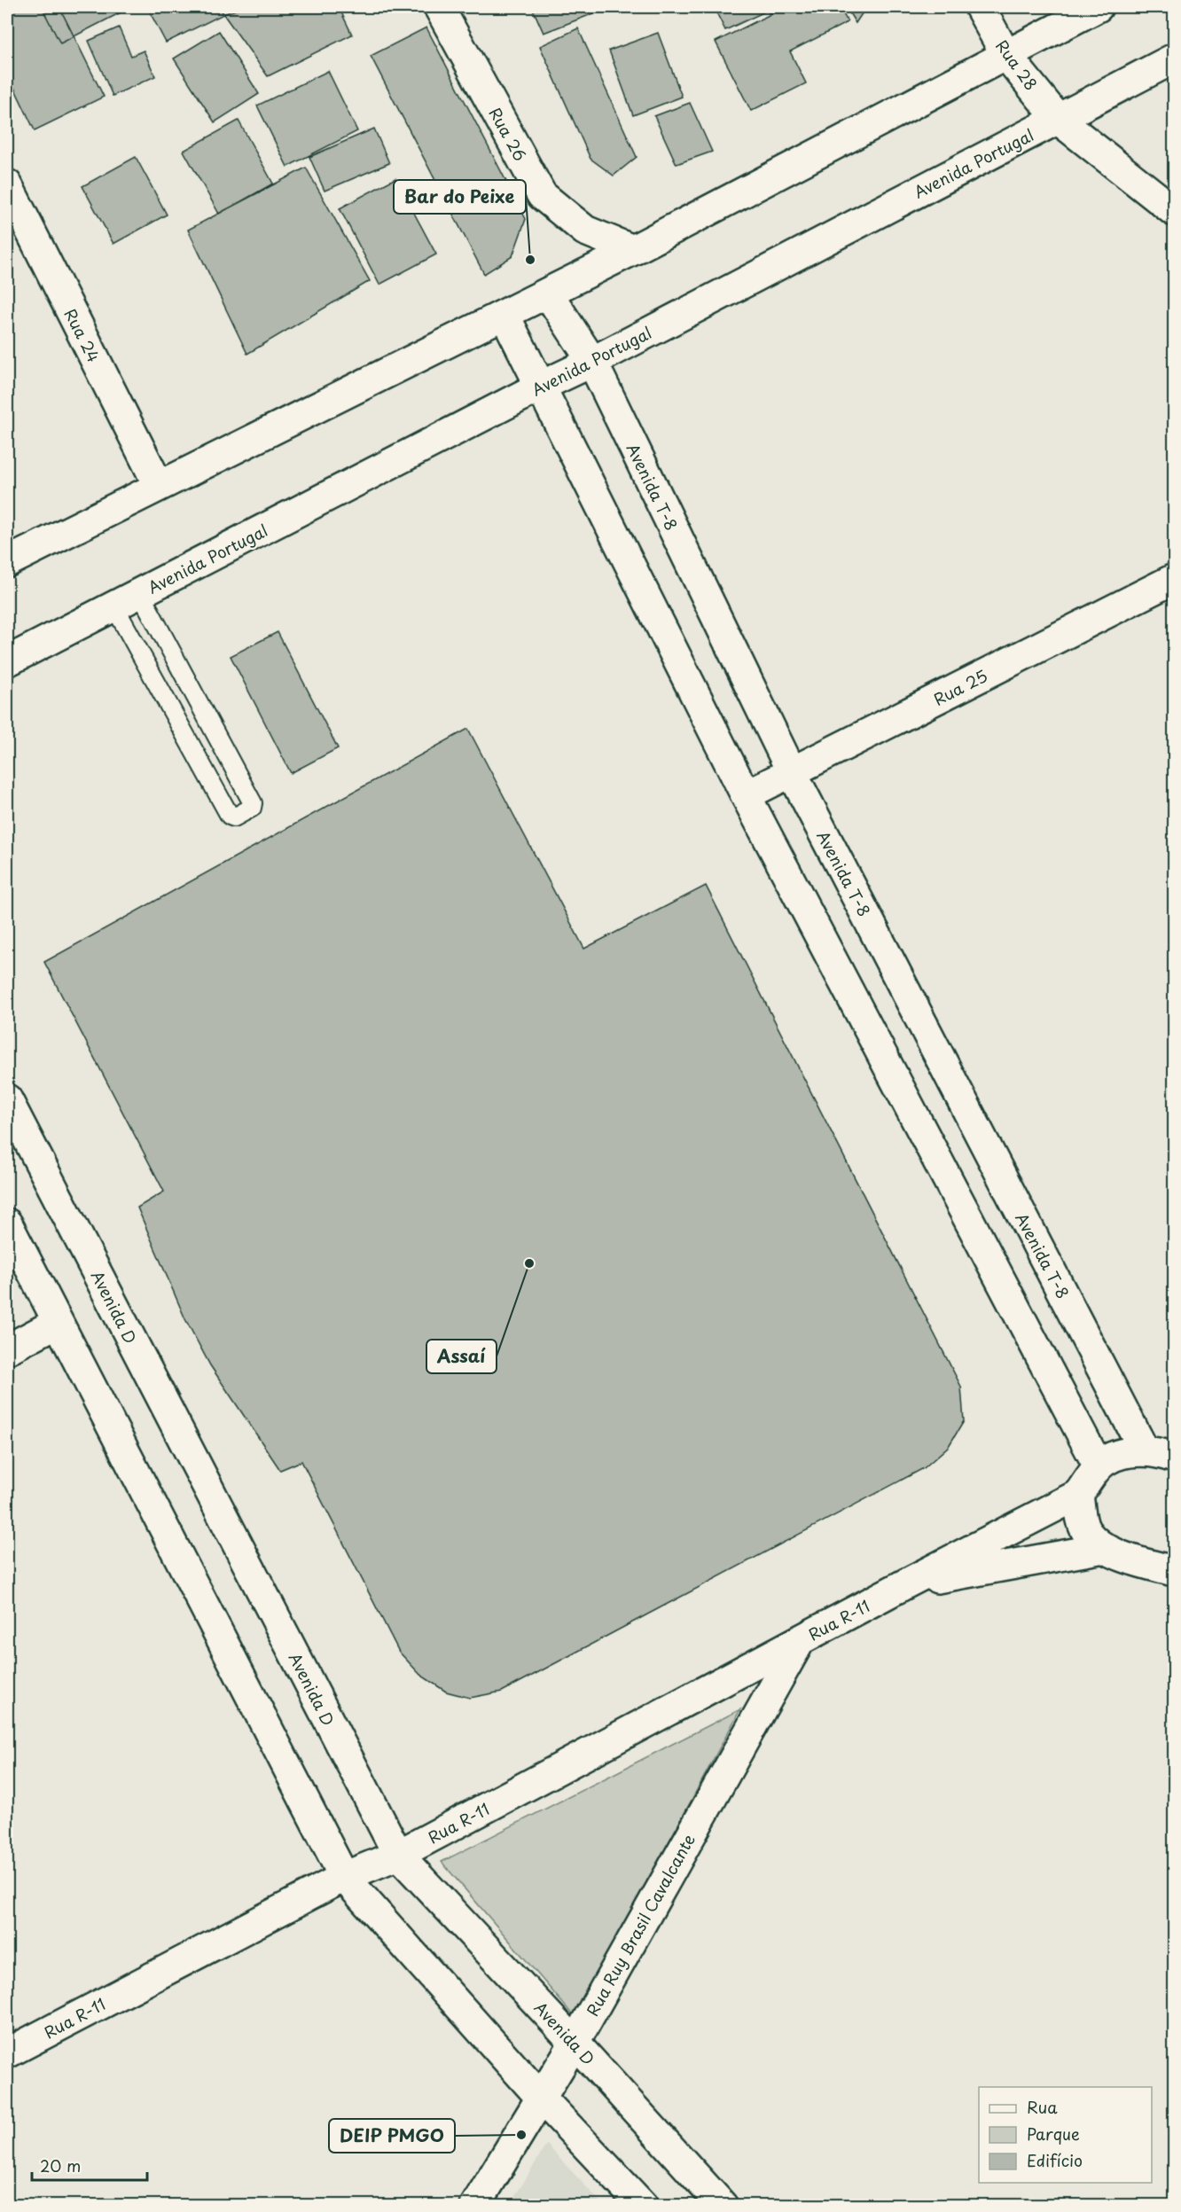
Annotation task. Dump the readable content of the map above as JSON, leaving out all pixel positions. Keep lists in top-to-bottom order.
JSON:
{
  "streets": {
    "street": [
      "Rua 28",
      "Rua 26",
      "Avenida Portugal",
      "Rua 24",
      "Avenida T-8",
      "Rua 25",
      "Avenida D",
      "Rua R-11",
      "Rua Ruy Brasil Cavalcante"
    ]
  },
  "crossings": [
    ["Rua 28", "Avenida Portugal"],
    ["Avenida Portugal", "Avenida T-8"],
    ["Avenida T-8", "Rua 25"],
    ["Avenida D", "Rua R-11"],
    ["Avenida D", "Rua Ruy Brasil Cavalcante"],
    ["Rua R-11", "Rua Ruy Brasil Cavalcante"]
  ],
  "places": ["Bar do Peixe", "Assaí", "DEIP PMGO"],
  "legend": ["Rua", "Parque", "Edifício"],
  "scale_bar": "20 m"
}
